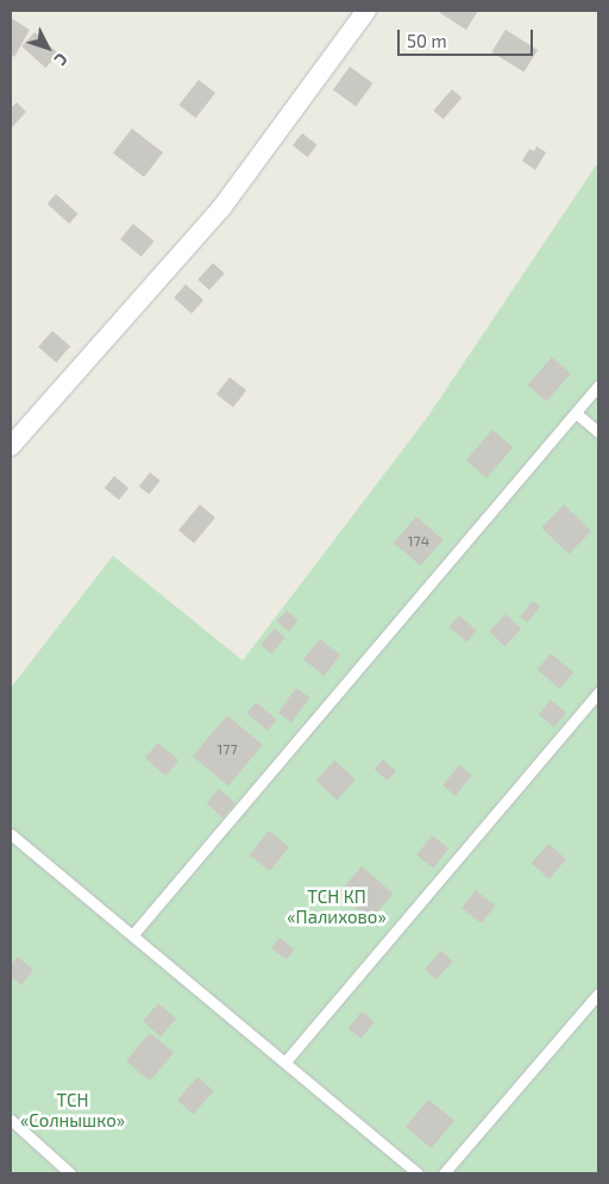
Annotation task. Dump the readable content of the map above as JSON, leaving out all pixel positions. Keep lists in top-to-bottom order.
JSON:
{
  "parks": ["ТСН КП «Палихово»", "ТСН «Солнышко»"],
  "house_numbers": ["174", "177"],
  "scale_bar": "50 m",
  "north": "bottom right"
}
